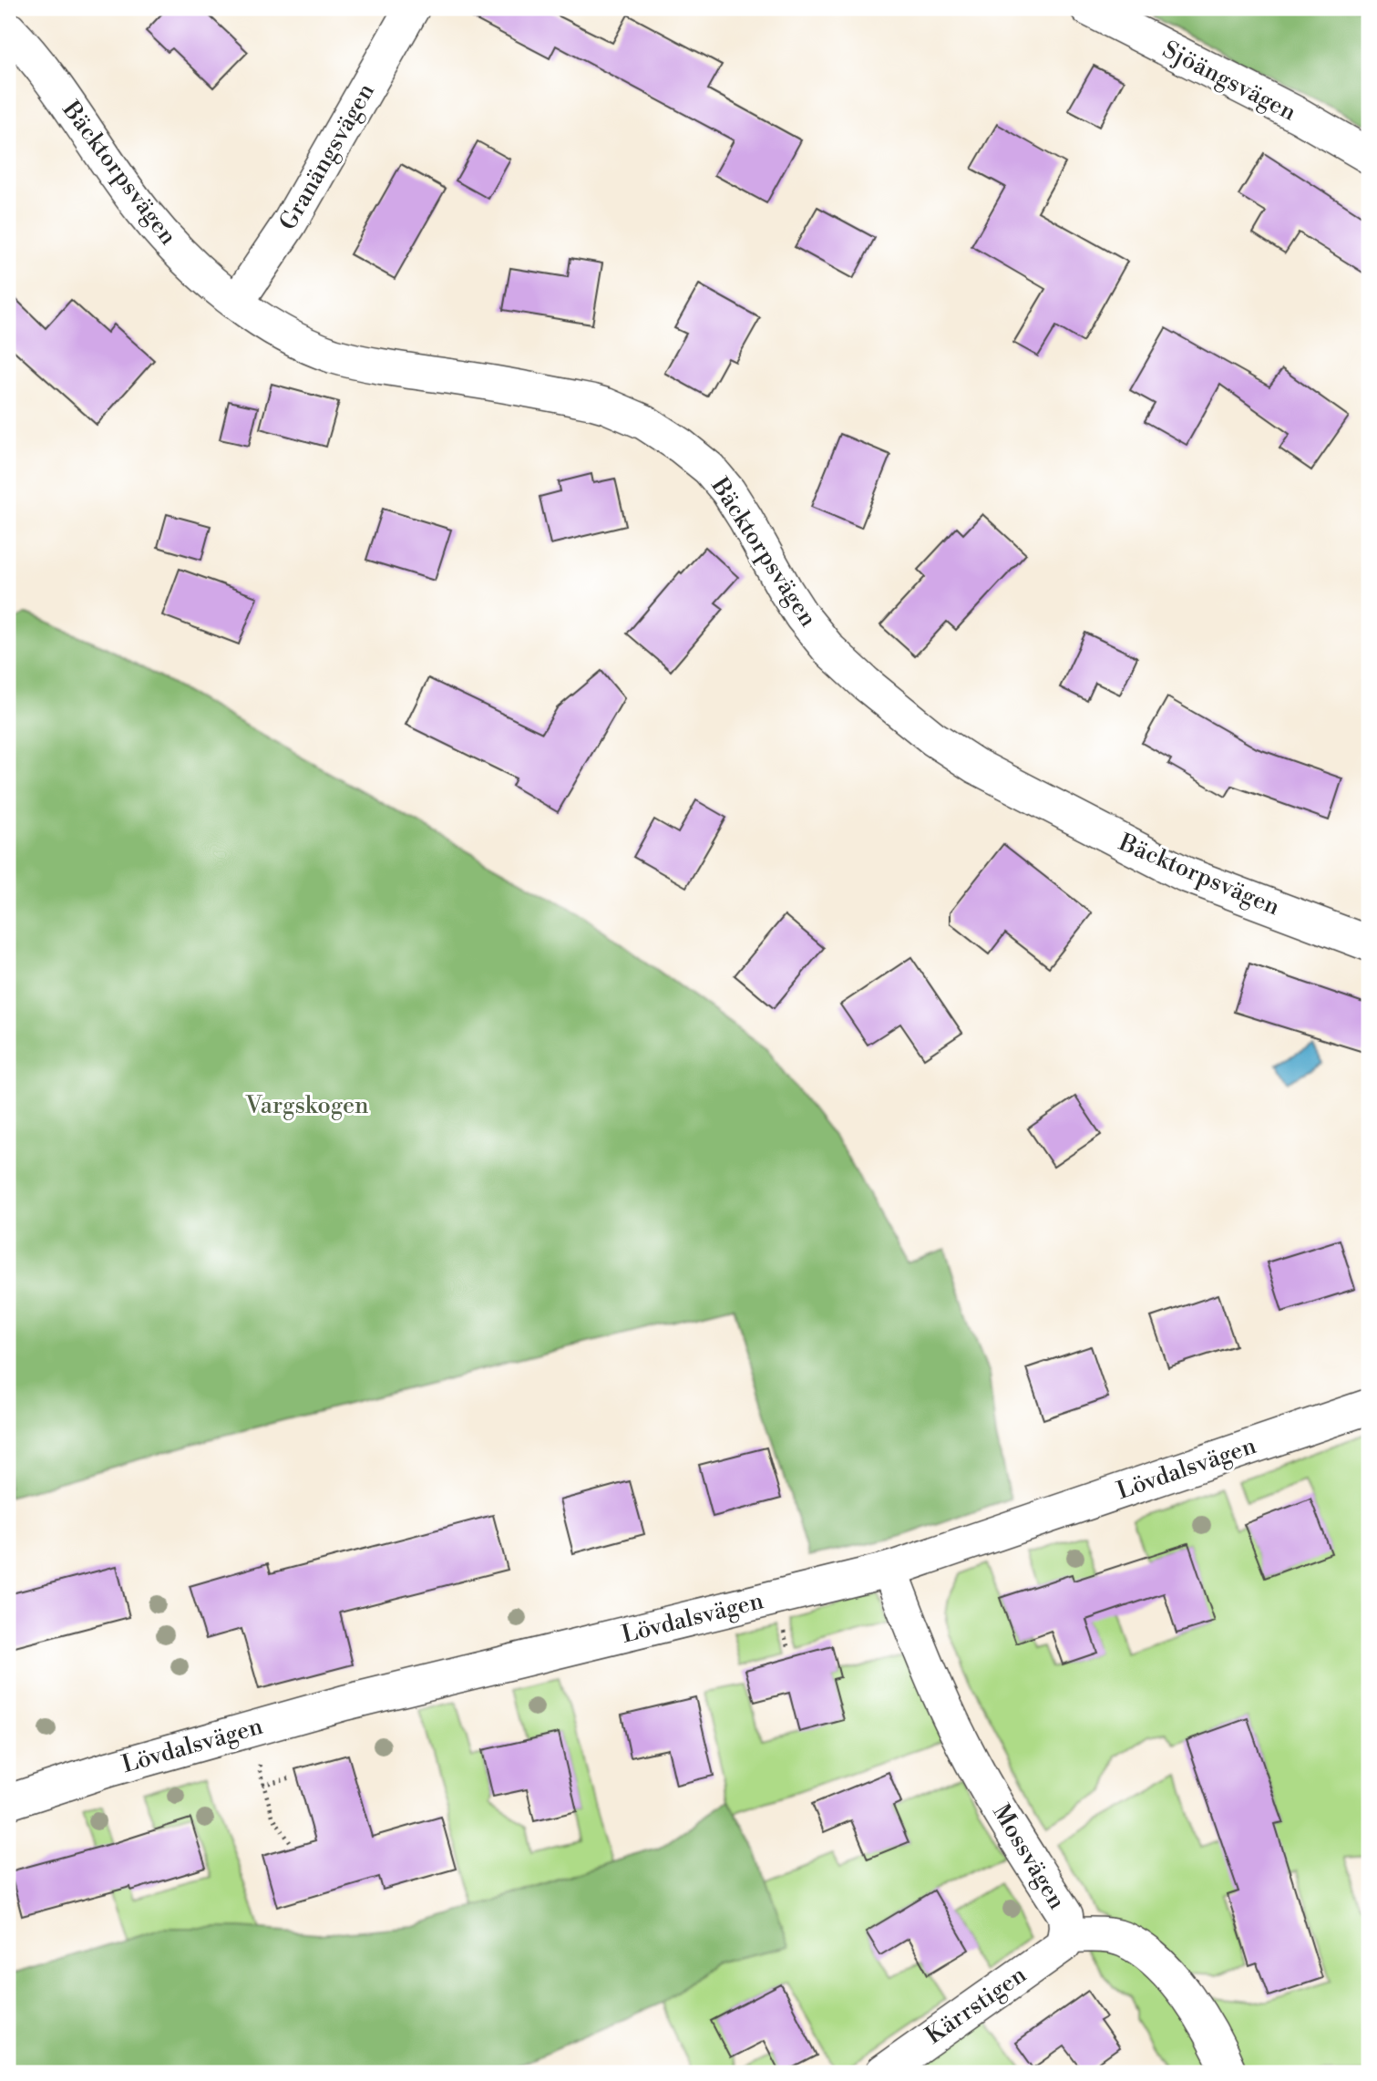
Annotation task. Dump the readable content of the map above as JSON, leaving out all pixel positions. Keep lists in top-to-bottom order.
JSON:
{
  "streets": {
    "street": [
      "Sjöängsvägen",
      "Granängsvägen",
      "Bäcktorpsvägen",
      "Lövdalsvägen",
      "Mossvägen",
      "Kärrstigen"
    ]
  },
  "crossings": [
    ["Granängsvägen", "Bäcktorpsvägen"],
    ["Lövdalsvägen", "Mossvägen"],
    ["Mossvägen", "Kärrstigen"]
  ],
  "parks": ["Vargskogen"]
}
